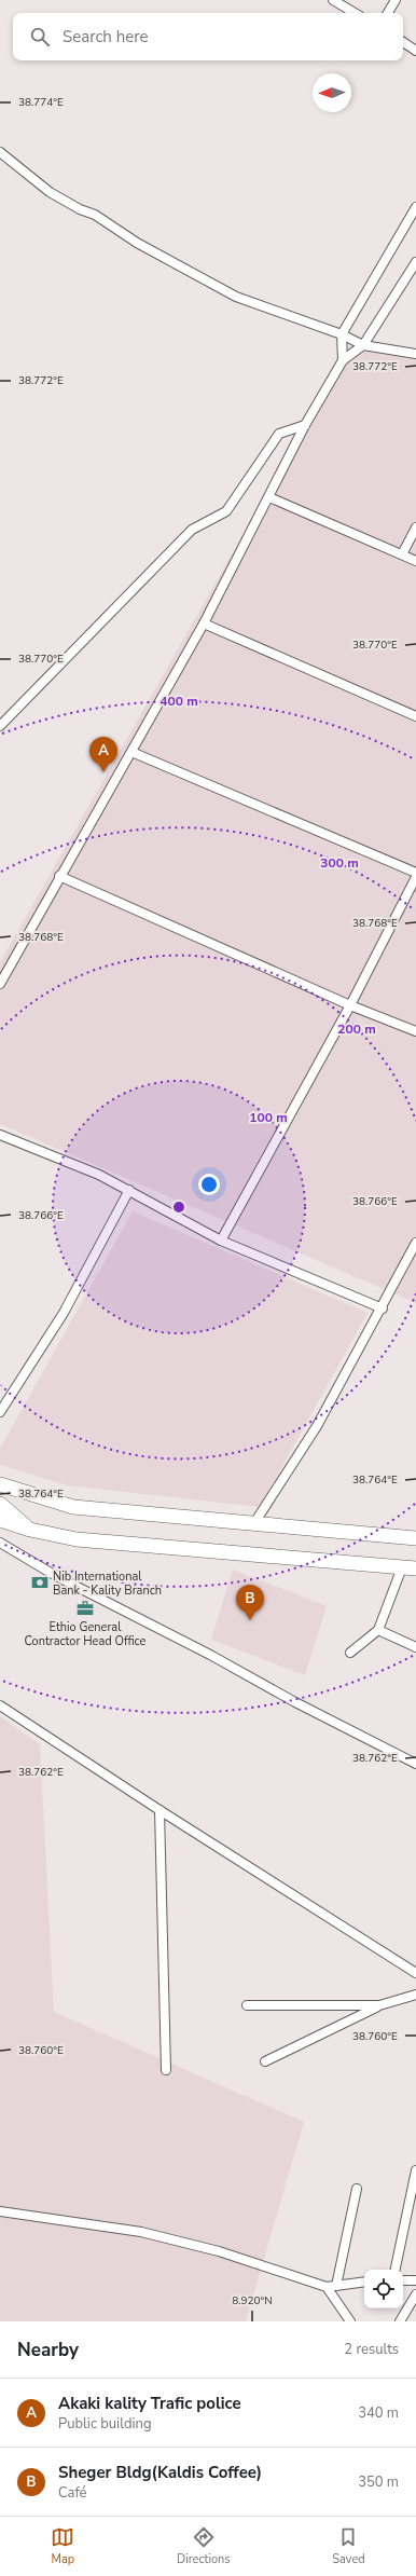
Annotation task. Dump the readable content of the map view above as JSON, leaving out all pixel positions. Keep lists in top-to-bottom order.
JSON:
{
  "places": {
    "bank": ["Nib International Bank - Kality Branch"],
    "office": ["Ethio General Contractor Head Office"]
  },
  "north": "left",
  "page": {
    "search": "Search here",
    "pins": ["A", "B"],
    "heading": ["Nearby", "2 results"],
    "list": [
      {
        "mark": "A",
        "name": "Akaki kality Trafic police",
        "note": "Public building",
        "value": "340 m"
      },
      {
        "mark": "B",
        "name": "Sheger Bldg(Kaldis Coffee)",
        "note": "Café",
        "value": "350 m"
      }
    ],
    "nav": ["Map", "Directions", "Saved"]
  },
  "coordinates": [
    "38.774°E",
    "38.772°E",
    "38.770°E",
    "38.768°E",
    "38.766°E",
    "38.764°E",
    "38.762°E",
    "38.760°E",
    "8.920°N"
  ],
  "rings": [
    "400 m",
    "300 m",
    "200 m",
    "100 m"
  ]
}
